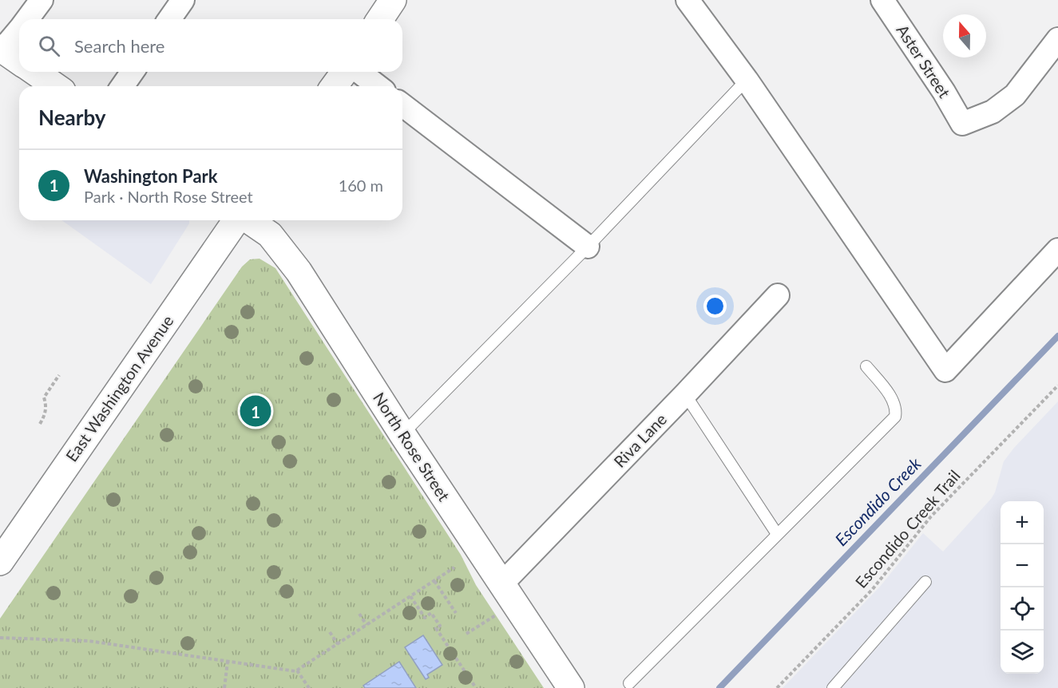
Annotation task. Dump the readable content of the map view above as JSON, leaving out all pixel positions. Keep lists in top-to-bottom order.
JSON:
{
  "streets": {
    "street": [
      "Aster Street",
      "East Washington Avenue",
      "Riva Lane",
      "North Rose Street"
    ],
    "path": ["Escondido Creek Trail"]
  },
  "crossings": [
    ["Riva Lane", "North Rose Street"]
  ],
  "water": ["Escondido Creek"],
  "north": "top",
  "page": {
    "search": "Search here",
    "heading": "Nearby",
    "list": [
      {
        "mark": "1",
        "name": "Washington Park",
        "note": "Park · North Rose Street",
        "value": "160 m"
      }
    ],
    "pins": "1",
    "map_buttons": ["+", "−"]
  }
}
